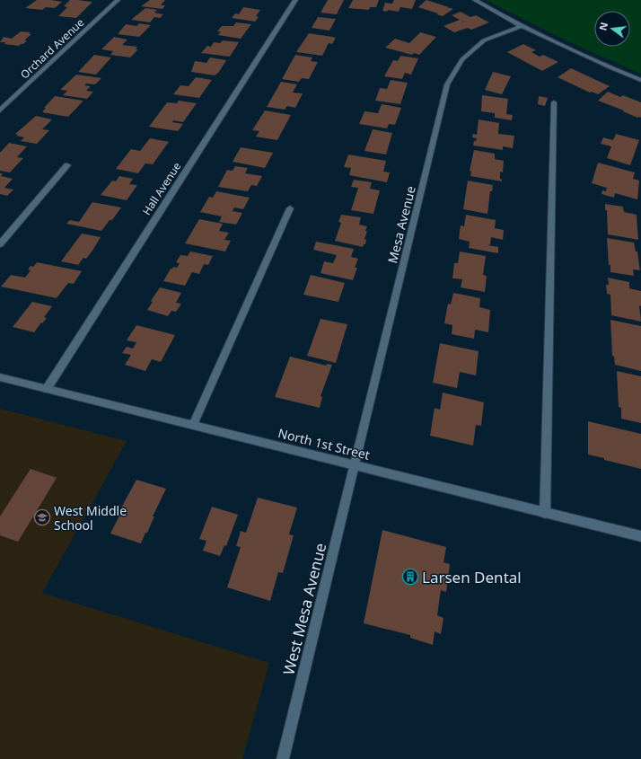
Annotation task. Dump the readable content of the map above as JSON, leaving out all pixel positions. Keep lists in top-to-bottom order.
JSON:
{
  "streets": {
    "street": [
      "Orchard Avenue",
      "Hall Avenue",
      "Mesa Avenue",
      "North 1st Street",
      "West Mesa Avenue"
    ]
  },
  "crossings": [
    ["Hall Avenue", "North 1st Street"],
    ["Mesa Avenue", "North 1st Street"],
    ["Mesa Avenue", "West Mesa Avenue"],
    ["North 1st Street", "West Mesa Avenue"]
  ],
  "places": {
    "school or university": ["West Middle School"],
    "building": ["Larsen Dental"]
  },
  "north": "left"
}
